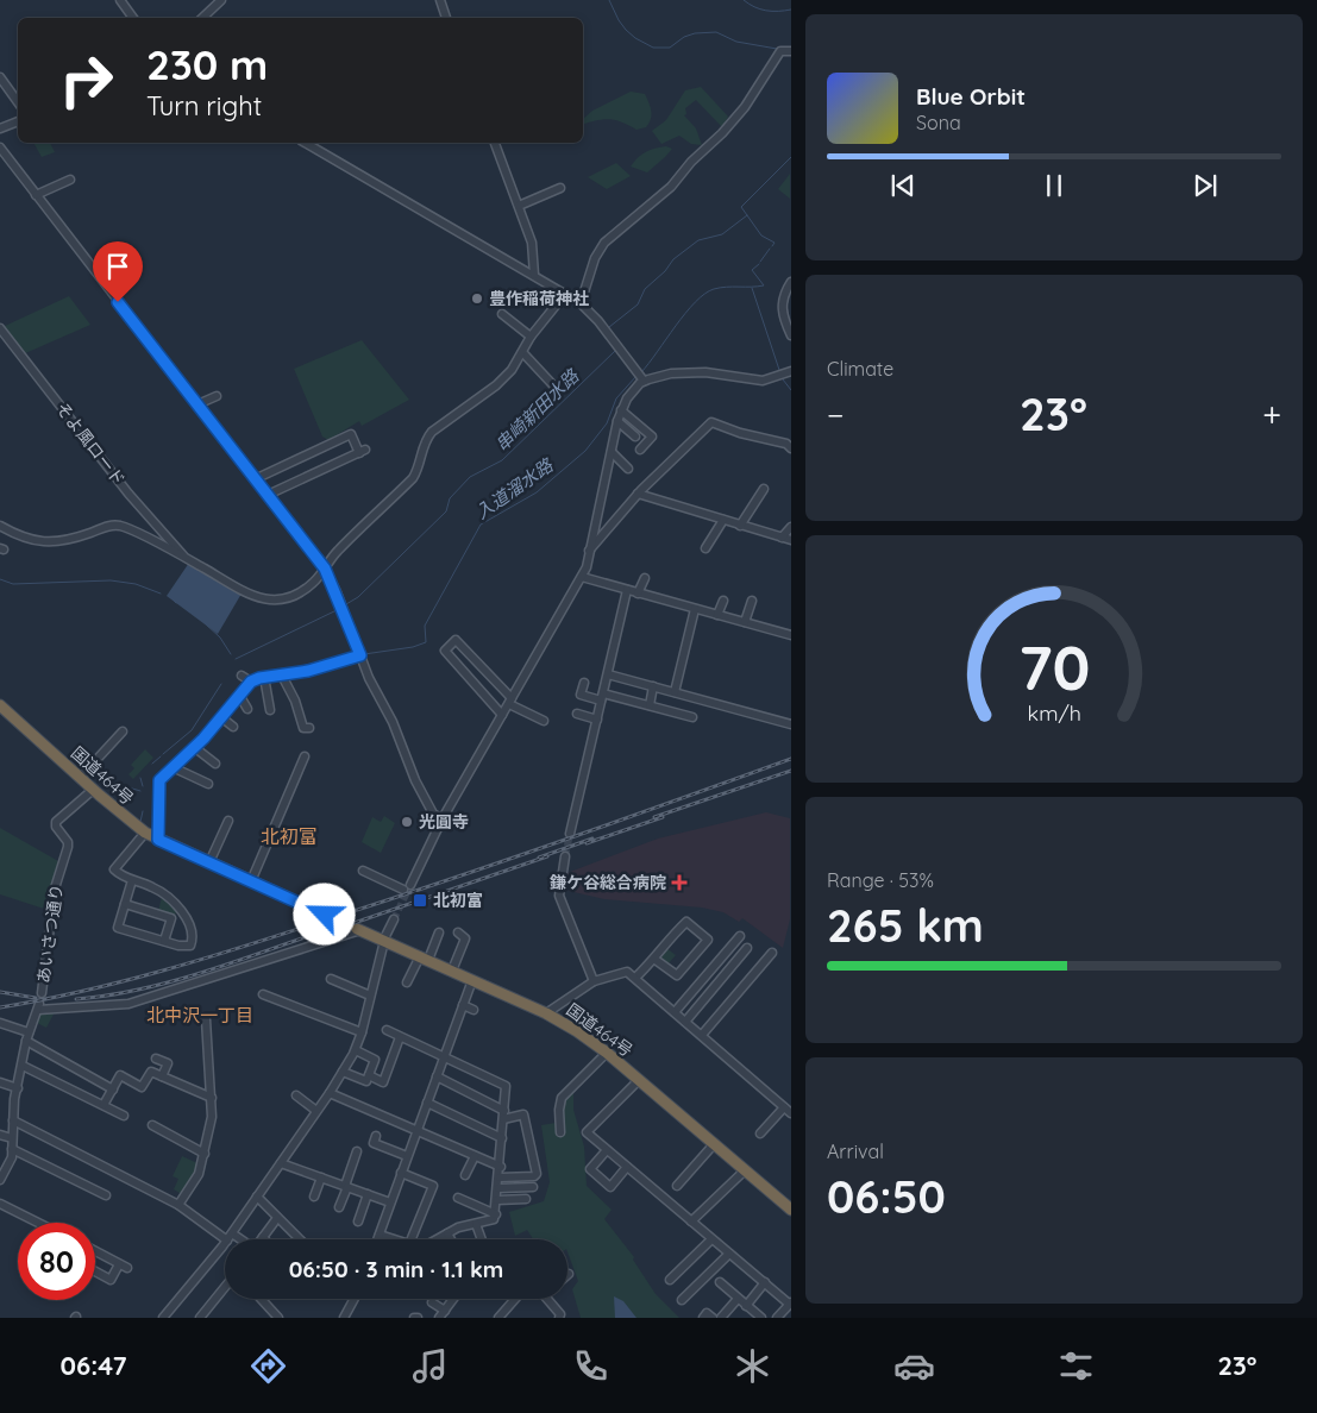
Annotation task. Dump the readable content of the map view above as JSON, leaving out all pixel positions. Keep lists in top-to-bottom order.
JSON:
{
  "streets": {
    "highway": ["国道464号"],
    "street": ["そよ風ロード", "あいさつ通り"]
  },
  "crossings": [
    ["国道464号", "あいさつ通り"]
  ],
  "districts": ["北初富", "北中沢一丁目"],
  "water": ["串崎新田水路", "入道溜水路"],
  "places": {
    "other": ["豊作稲荷神社", "光圓寺"],
    "health": ["鎌ケ谷総合病院"],
    "transit": ["北初富"]
  },
  "page": {
    "turn": ["230 m", "Turn right"],
    "song": ["Blue Orbit", "Sona"],
    "tile": [
      "Climate",
      ["Range · 53%", "265 km"],
      ["Arrival", "06:50"]
    ],
    "heat": ["−", "23°", "+"],
    "limit": "80",
    "trip": "06:50 · 3 min · 1.1 km",
    "tabs": ["06:47", "23°"],
    "gauge": ["70", "km/h"]
  }
}
